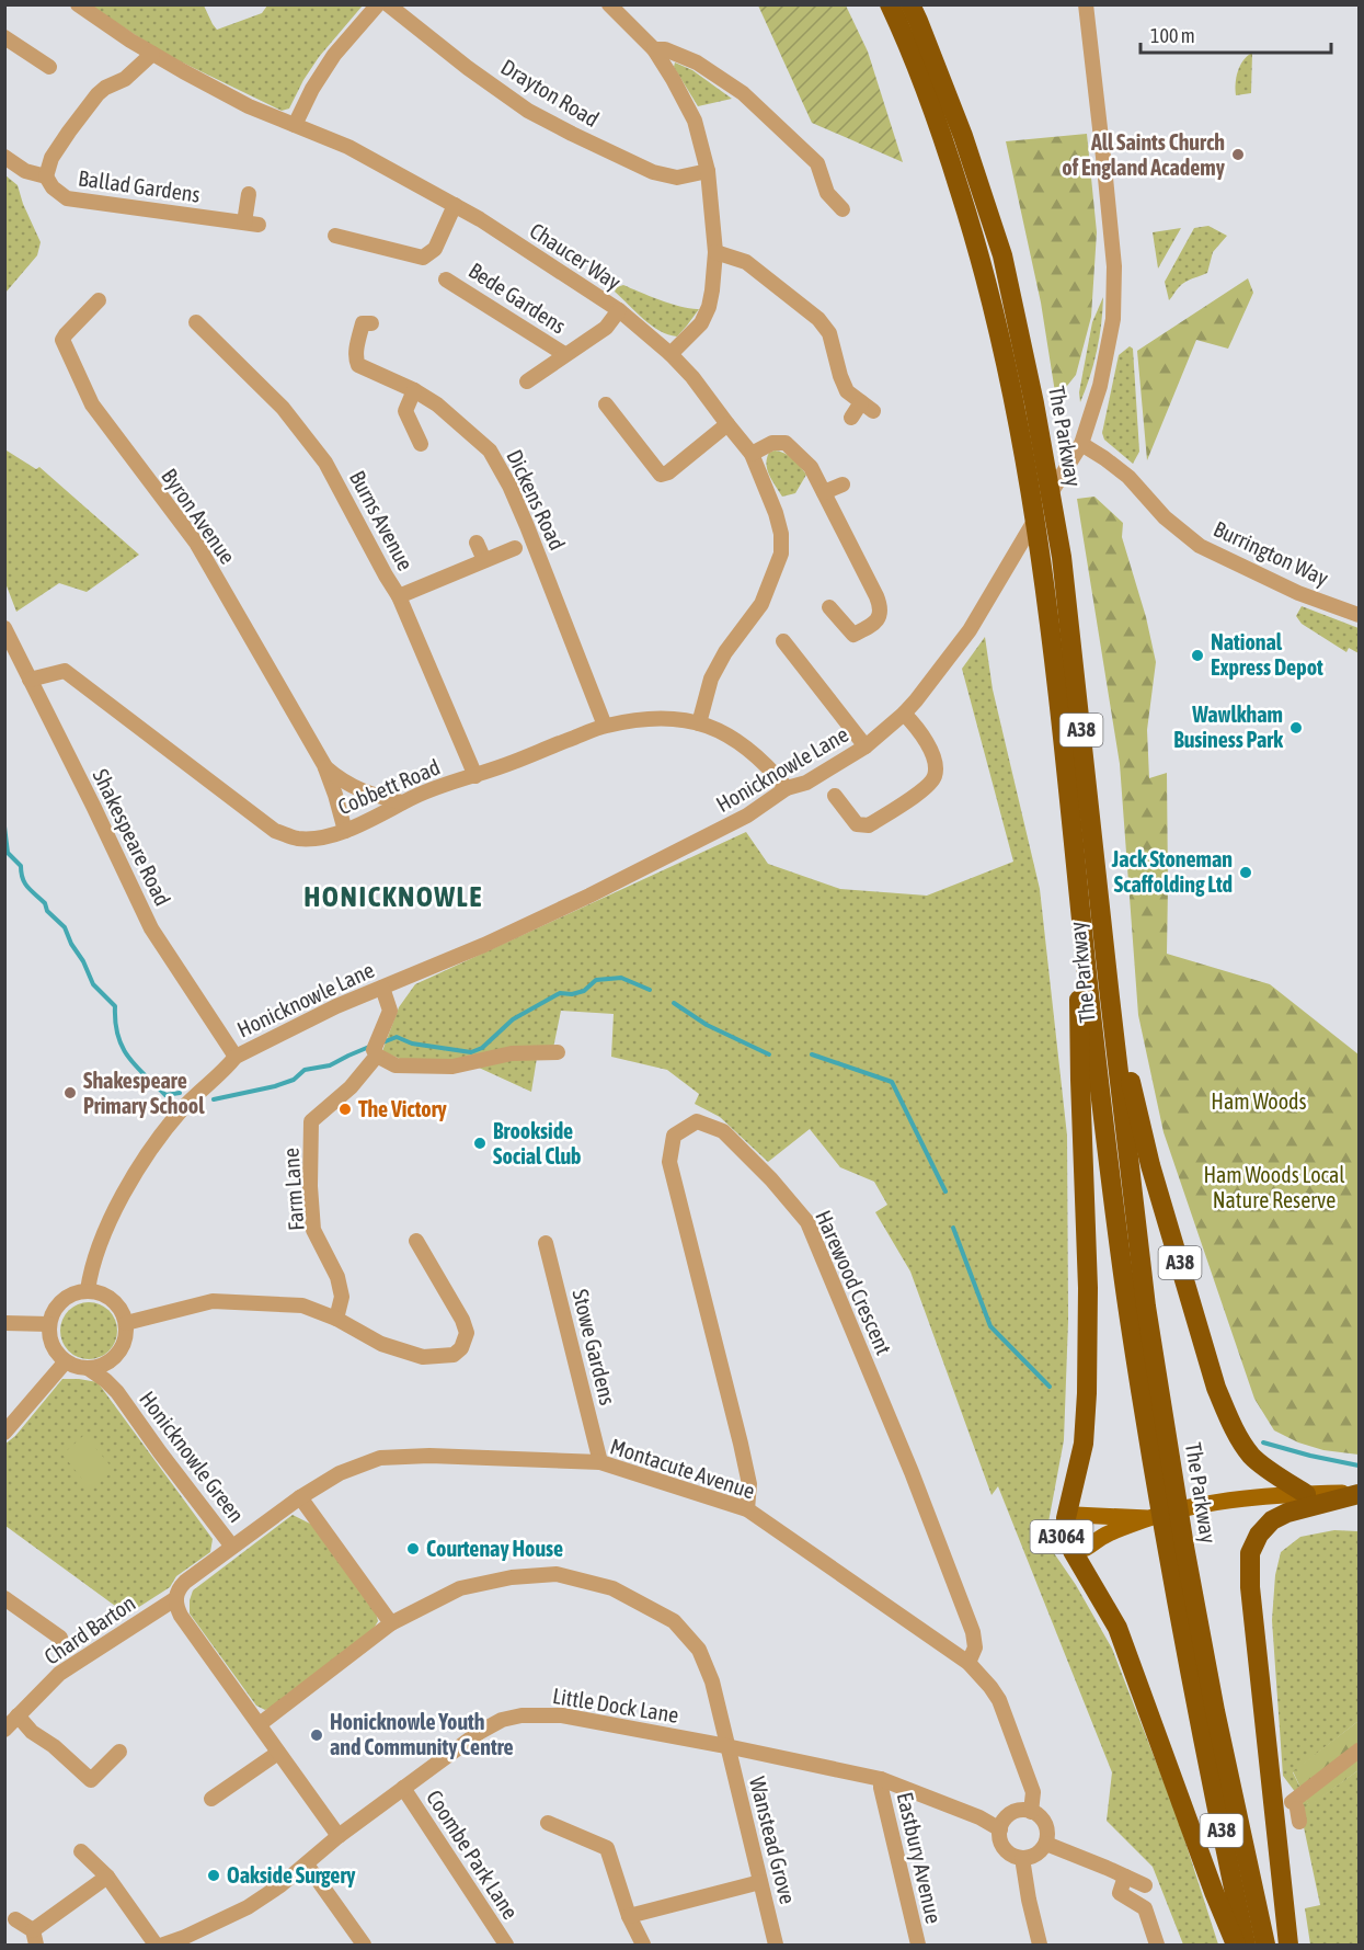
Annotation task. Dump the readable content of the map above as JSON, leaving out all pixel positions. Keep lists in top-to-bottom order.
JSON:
{
  "streets": {
    "highway": ["The Parkway", "A38"],
    "main road": ["A3064"],
    "street": [
      "Drayton Road",
      "Ballad Gardens",
      "Chaucer Way",
      "Bede Gardens",
      "Dickens Road",
      "Byron Avenue",
      "Burns Avenue",
      "Burrington Way",
      "Honicknowle Lane",
      "Cobbett Road",
      "Shakespeare Road",
      "Farm Lane",
      "Harewood Crescent",
      "Stowe Gardens",
      "Honicknowle Green",
      "Montacute Avenue",
      "Chard Barton",
      "Little Dock Lane",
      "Wanstead Grove",
      "Coombe Park Lane",
      "Eastbury Avenue"
    ]
  },
  "crossings": [
    ["Ballad Gardens", "Chaucer Way"],
    ["Chaucer Way", "Bede Gardens"],
    ["Chaucer Way", "Cobbett Road"],
    ["The Parkway", "A38"],
    ["Dickens Road", "Cobbett Road"],
    ["Byron Avenue", "Cobbett Road"],
    ["Burns Avenue", "Cobbett Road"],
    ["Burrington Way", "Honicknowle Lane"],
    ["A38", "A3064"],
    ["Honicknowle Lane", "Cobbett Road"],
    ["Honicknowle Lane", "Shakespeare Road"],
    ["Honicknowle Lane", "Farm Lane"],
    ["Honicknowle Lane", "Honicknowle Green"],
    ["Cobbett Road", "Shakespeare Road"],
    ["Harewood Crescent", "Montacute Avenue"],
    ["Stowe Gardens", "Montacute Avenue"],
    ["Honicknowle Green", "Montacute Avenue"],
    ["Honicknowle Green", "Chard Barton"],
    ["Montacute Avenue", "Little Dock Lane"],
    ["Little Dock Lane", "Wanstead Grove"],
    ["Little Dock Lane", "Coombe Park Lane"],
    ["Little Dock Lane", "Eastbury Avenue"]
  ],
  "districts": ["HONICKNOWLE"],
  "parks": ["Ham Woods", "Ham Woods Local Nature Reserve"],
  "places": [
    "All Saints Church of England Academy",
    "National Express Depot",
    "Wawlkham Business Park",
    "Jack Stoneman Scaffolding Ltd",
    "Shakespeare Primary School",
    "The Victory",
    "Brookside Social Club",
    "Courtenay House",
    "Honicknowle Youth and Community Centre",
    "Oakside Surgery"
  ],
  "scale_bar": "100 m"
}
